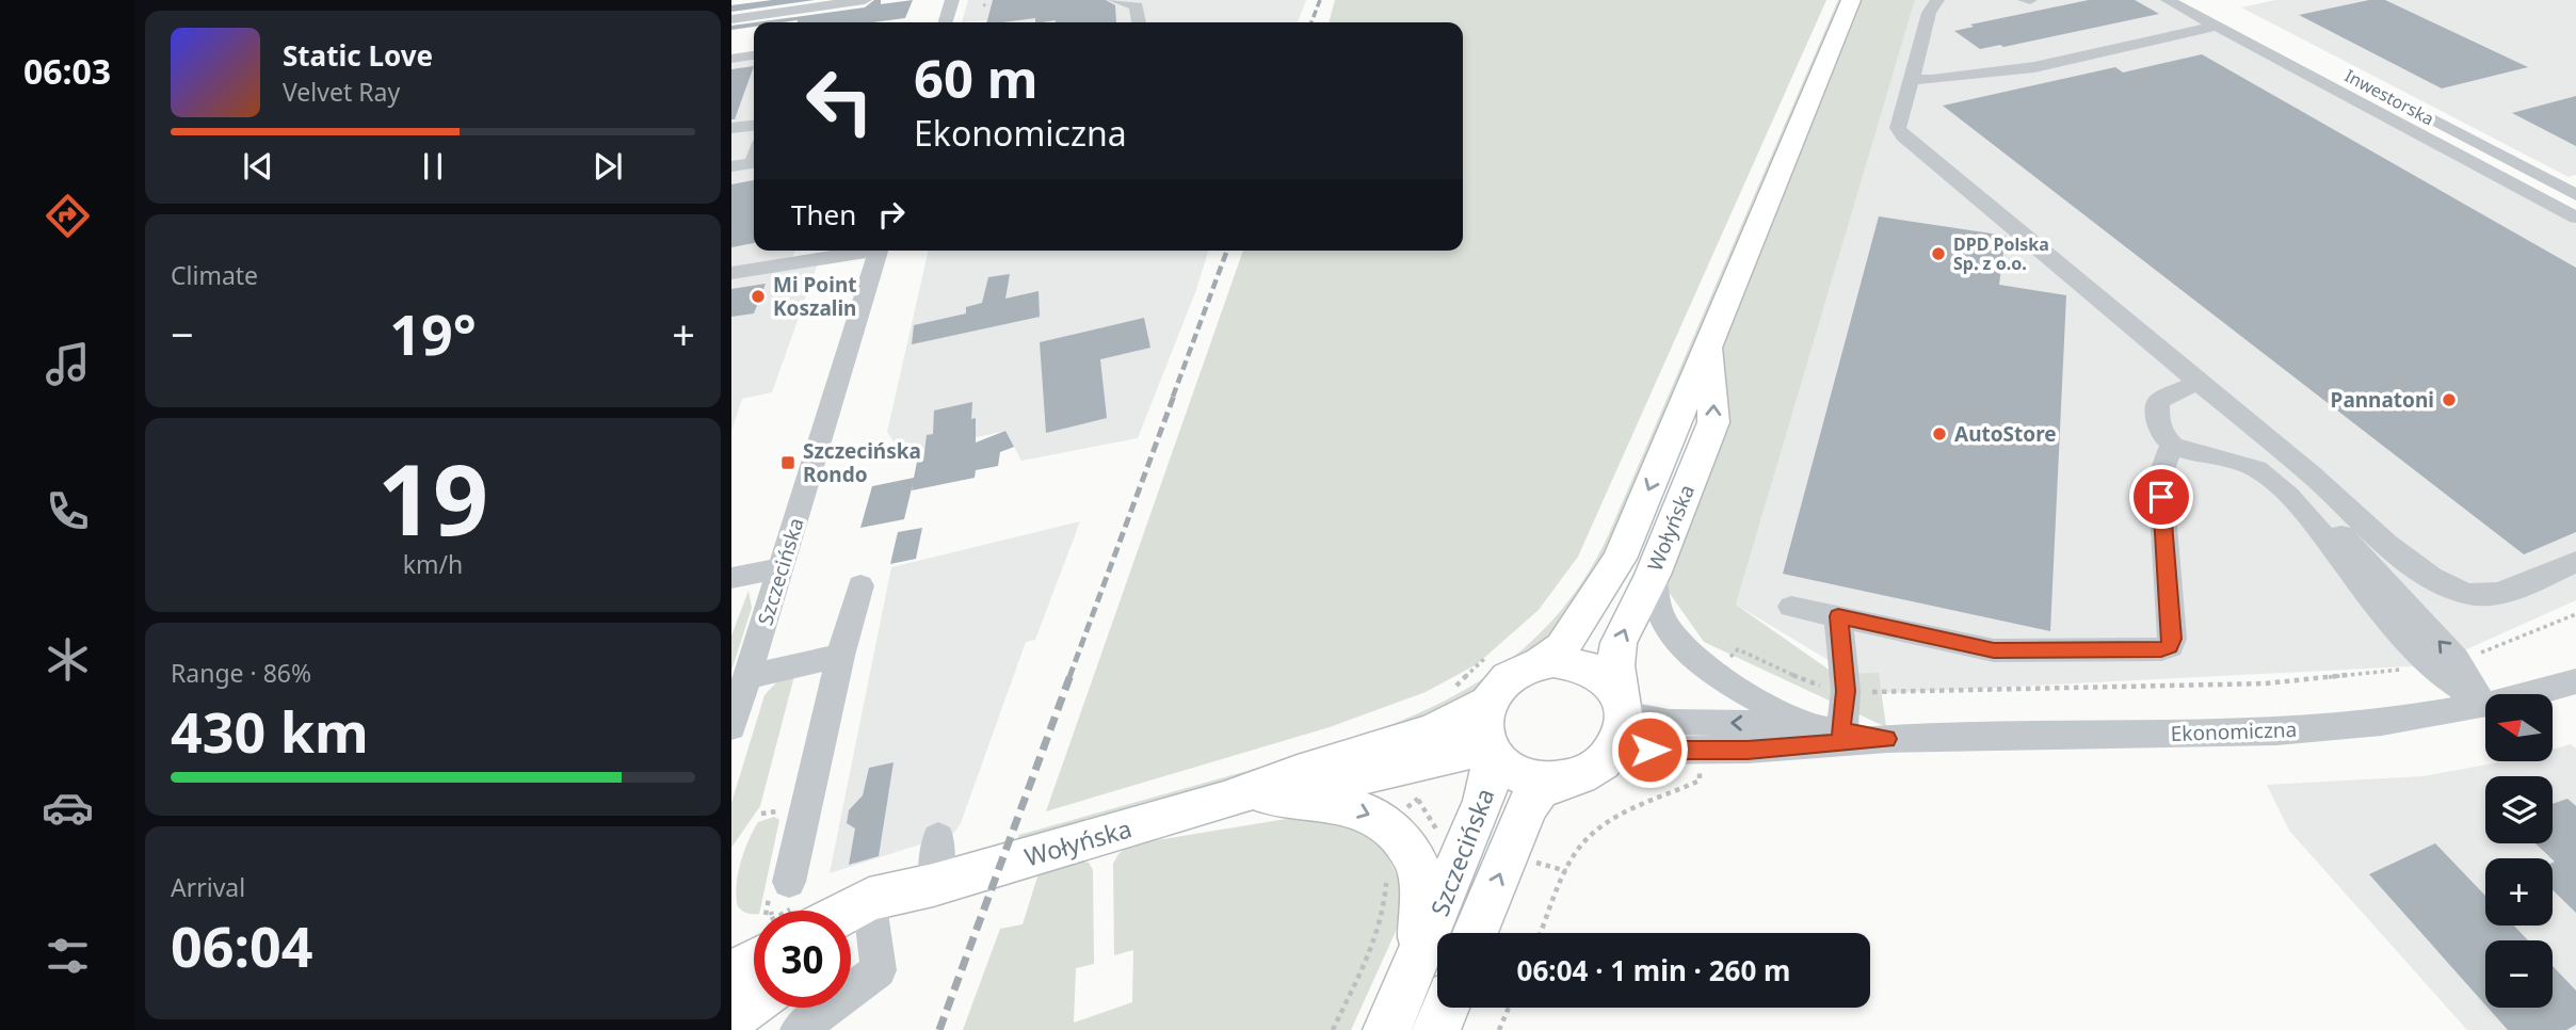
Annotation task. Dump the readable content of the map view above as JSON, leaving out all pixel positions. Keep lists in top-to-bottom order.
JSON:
{
  "streets": {
    "main road": ["Wołyńska", "Szczecińska"],
    "street": ["Inwestorska", "Ekonomiczna"]
  },
  "crossings": [
    ["Wołyńska", "Szczecińska"],
    ["Wołyńska", "Ekonomiczna"],
    ["Szczecińska", "Ekonomiczna"]
  ],
  "places": {
    "other": [
      "DPD Polska Sp. z o.o.",
      "Mi Point Koszalin",
      "Pannatoni",
      "AutoStore"
    ],
    "transit": ["Szczecińska Rondo"]
  },
  "north": "left",
  "page": {
    "tabs": "06:03",
    "turn": ["60 m", "Ekonomiczna"],
    "song": ["Static Love", "Velvet Ray"],
    "then": "Then",
    "tile": [
      "Climate",
      ["19", "km/h"],
      ["Range · 86%", "430 km"],
      ["Arrival", "06:04"]
    ],
    "heat": ["−", "19°", "+"],
    "map_buttons": ["+", "−"],
    "limit": "30",
    "trip": "06:04 · 1 min · 260 m"
  }
}
